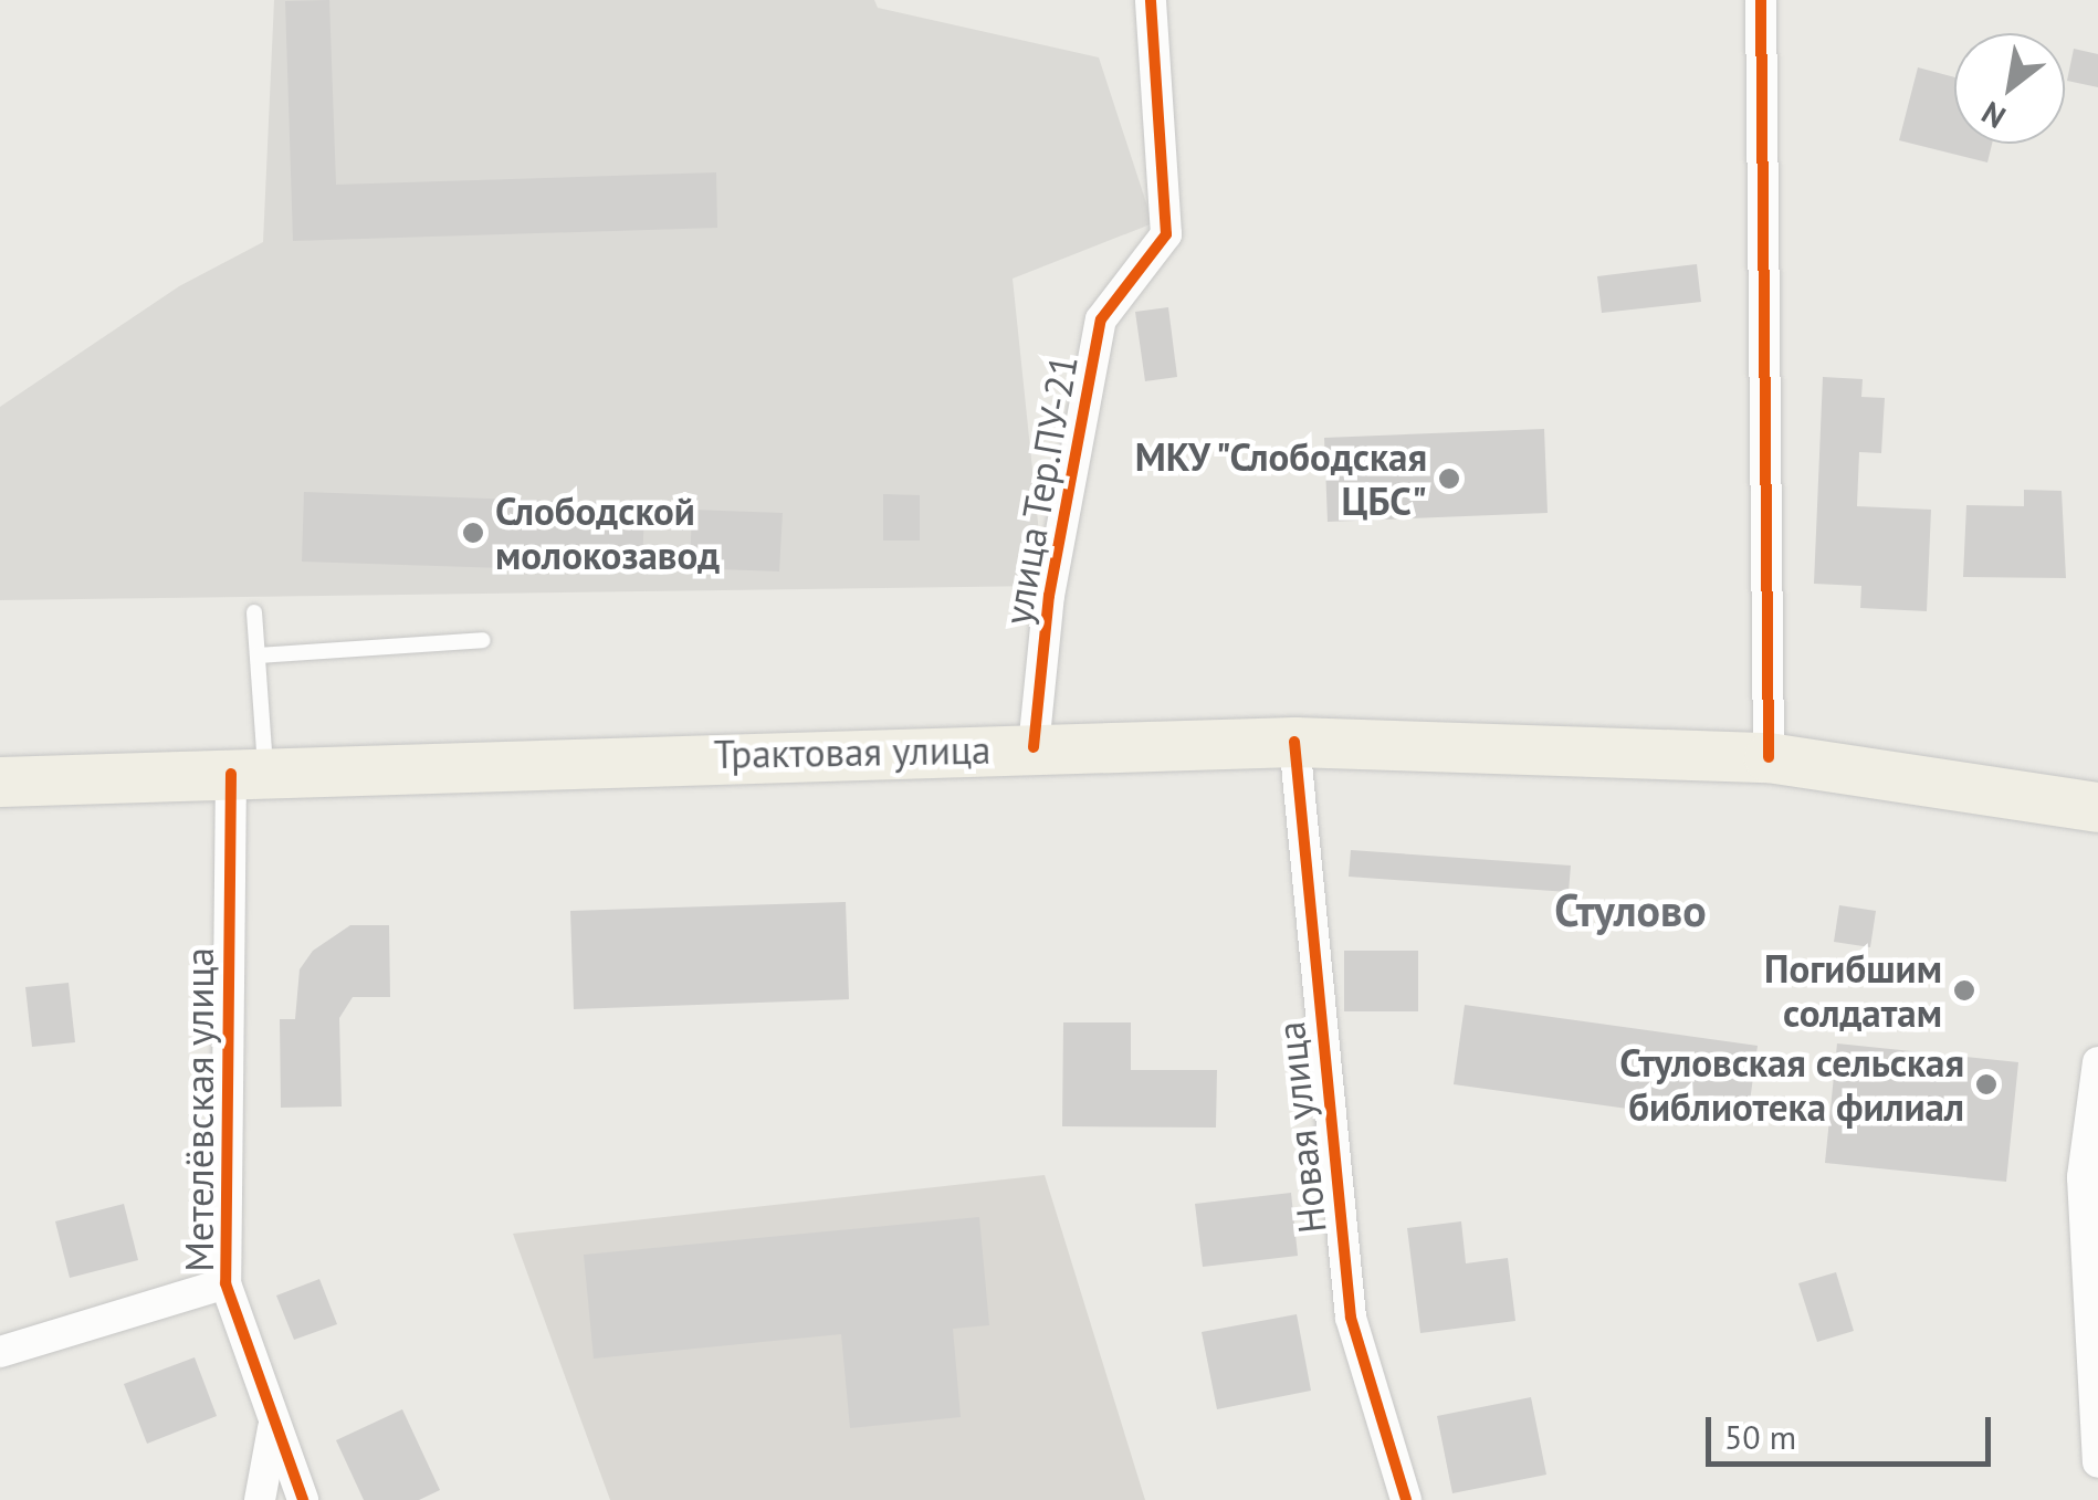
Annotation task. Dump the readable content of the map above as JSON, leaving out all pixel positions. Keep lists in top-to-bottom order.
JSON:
{
  "streets": {
    "highway": ["Трактовая улица"],
    "street": ["улица Тер.ПУ-21", "Метелёвская улица", "Новая улица"]
  },
  "crossings": [
    ["улица Тер.ПУ-21", "Трактовая улица"],
    ["Трактовая улица", "Метелёвская улица"],
    ["Трактовая улица", "Новая улица"]
  ],
  "districts": ["Стулово"],
  "places": [
    "МКУ \"Слободская ЦБС\"",
    "Слободской молокозавод",
    "Погибшим солдатам",
    "Стуловская сельская библиотека филиал"
  ],
  "scale_bar": "50 m",
  "north": "bottom left"
}
